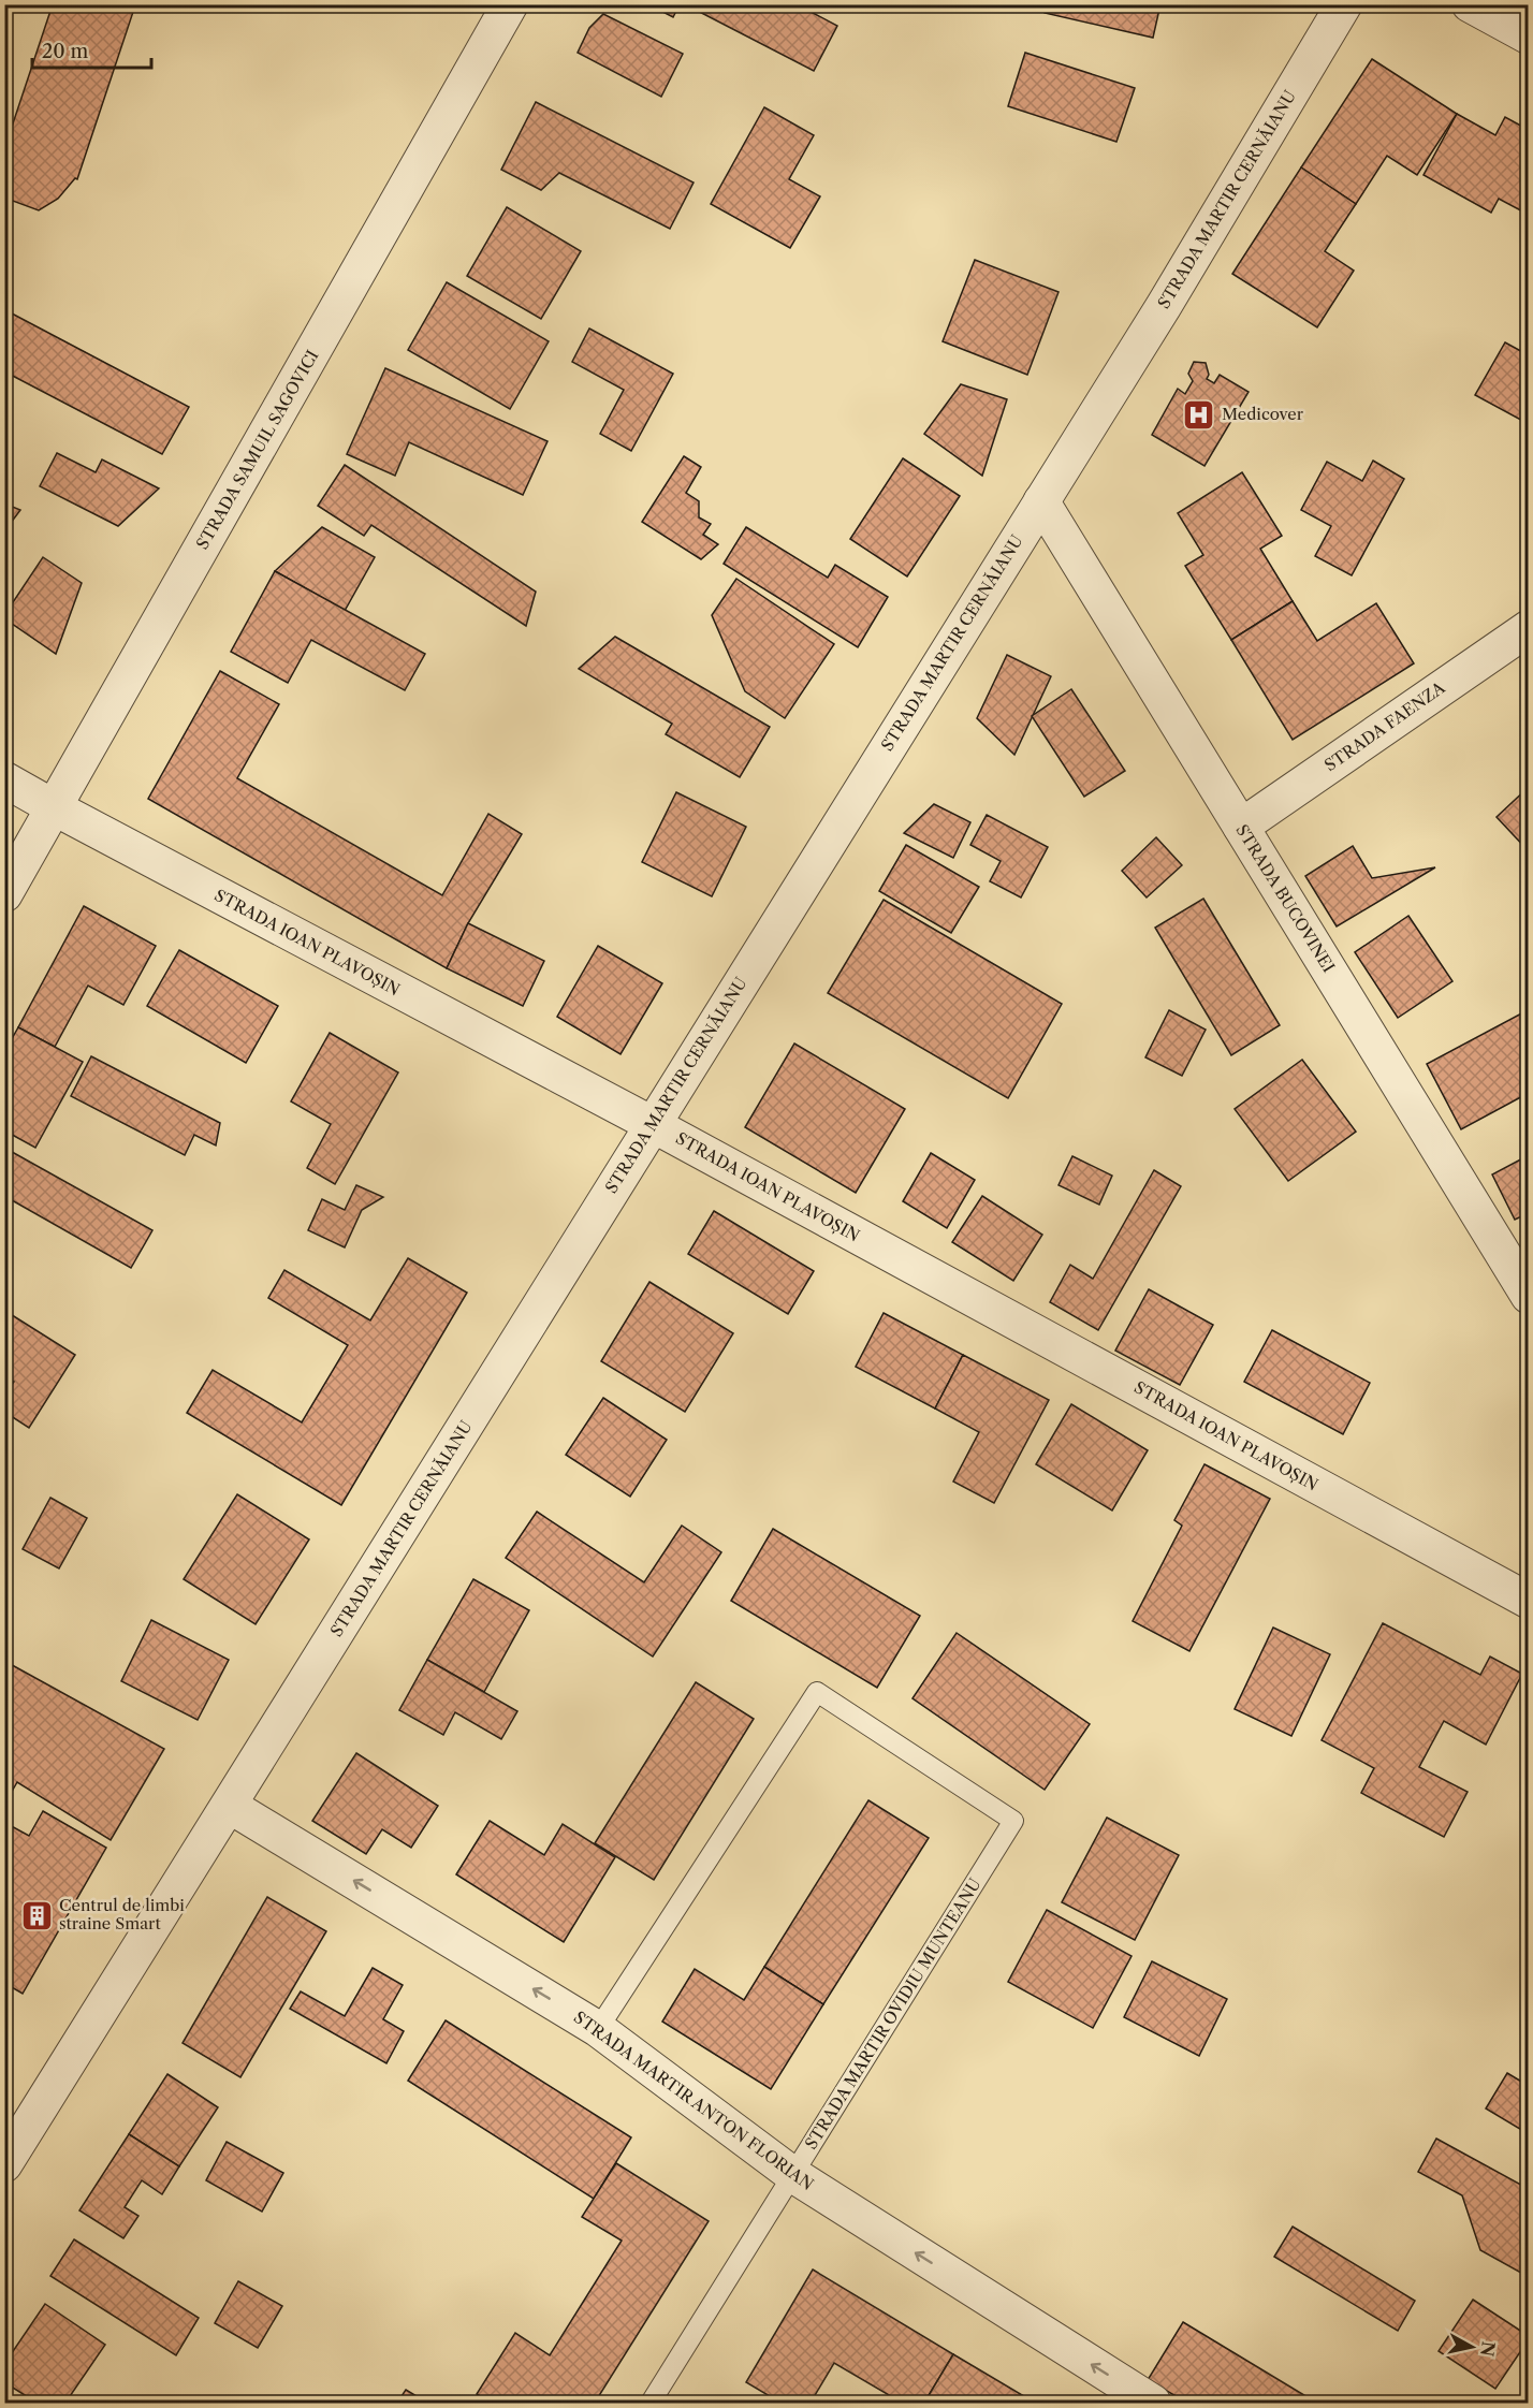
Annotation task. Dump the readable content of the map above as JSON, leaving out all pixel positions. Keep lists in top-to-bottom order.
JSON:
{
  "streets": {
    "street": [
      "STRADA MARTIR CERNĂIANU",
      "STRADA SAMUIL SAGOVICI",
      "STRADA FAENZA",
      "STRADA BUCOVINEI",
      "STRADA IOAN PLAVOȘIN",
      "STRADA MARTIR ANTON FLORIAN"
    ],
    "lane": ["STRADA MARTIR OVIDIU MUNTEANU"]
  },
  "crossings": [
    ["STRADA MARTIR CERNĂIANU", "STRADA BUCOVINEI"],
    ["STRADA MARTIR CERNĂIANU", "STRADA IOAN PLAVOȘIN"],
    ["STRADA MARTIR CERNĂIANU", "STRADA MARTIR ANTON FLORIAN"],
    ["STRADA SAMUIL SAGOVICI", "STRADA IOAN PLAVOȘIN"],
    ["STRADA FAENZA", "STRADA BUCOVINEI"],
    ["STRADA MARTIR OVIDIU MUNTEANU", "STRADA MARTIR ANTON FLORIAN"]
  ],
  "one_way": ["STRADA MARTIR ANTON FLORIAN"],
  "places": {
    "hospital": ["Medicover"],
    "building": ["Centrul de limbi straine Smart"]
  },
  "scale_bar": "20 m",
  "north": "right"
}
